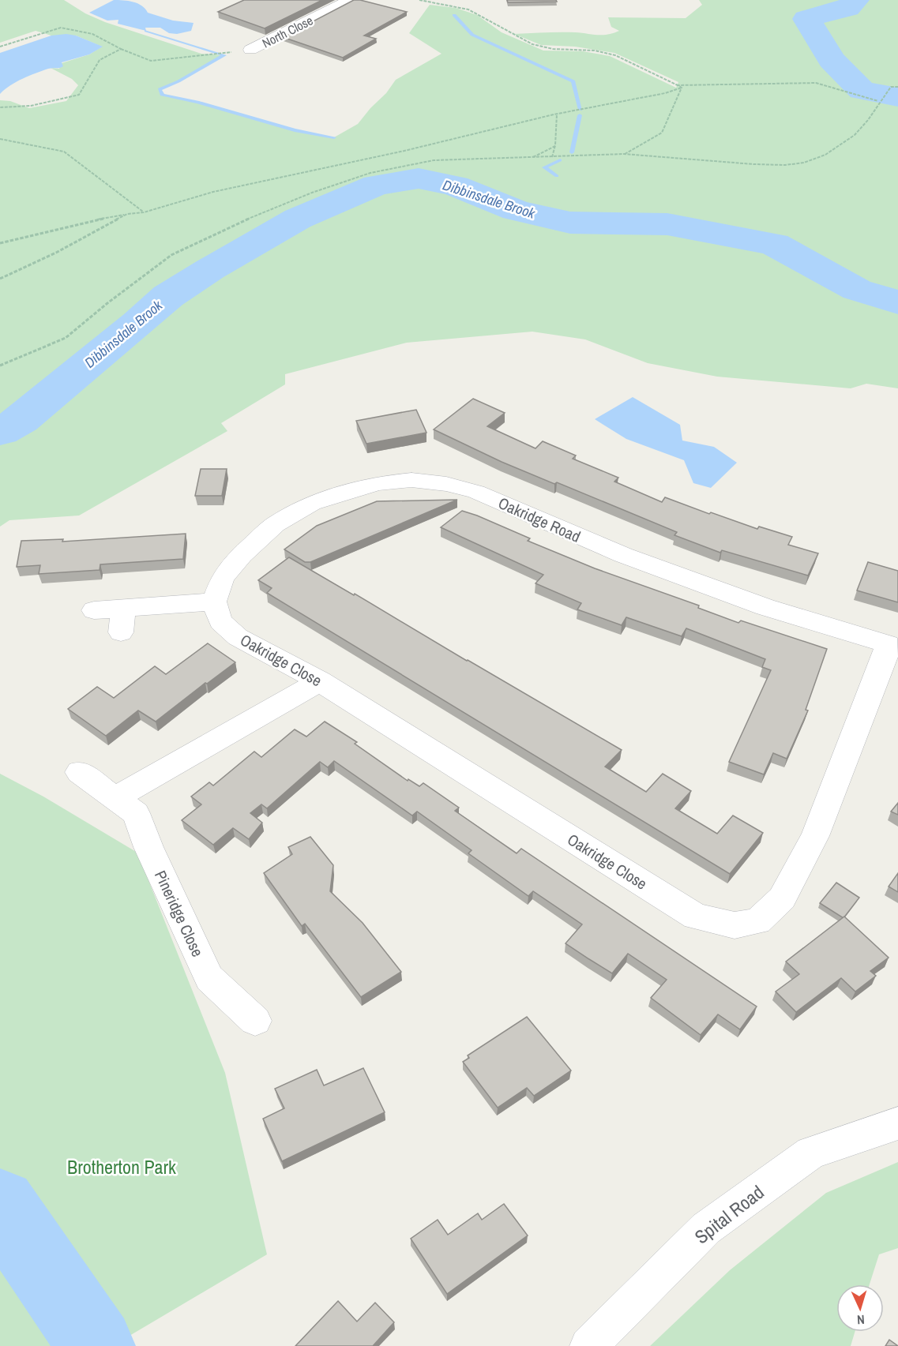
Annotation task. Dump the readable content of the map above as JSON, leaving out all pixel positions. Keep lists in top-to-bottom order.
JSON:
{
  "streets": {
    "street": [
      "North Close",
      "Oakridge Road",
      "Oakridge Close",
      "Pineridge Close",
      "Spital Road"
    ]
  },
  "crossings": [
    ["Oakridge Road", "Oakridge Close"]
  ],
  "water": ["Dibbinsdale Brook"],
  "parks": ["Brotherton Park"],
  "north": "bottom"
}
